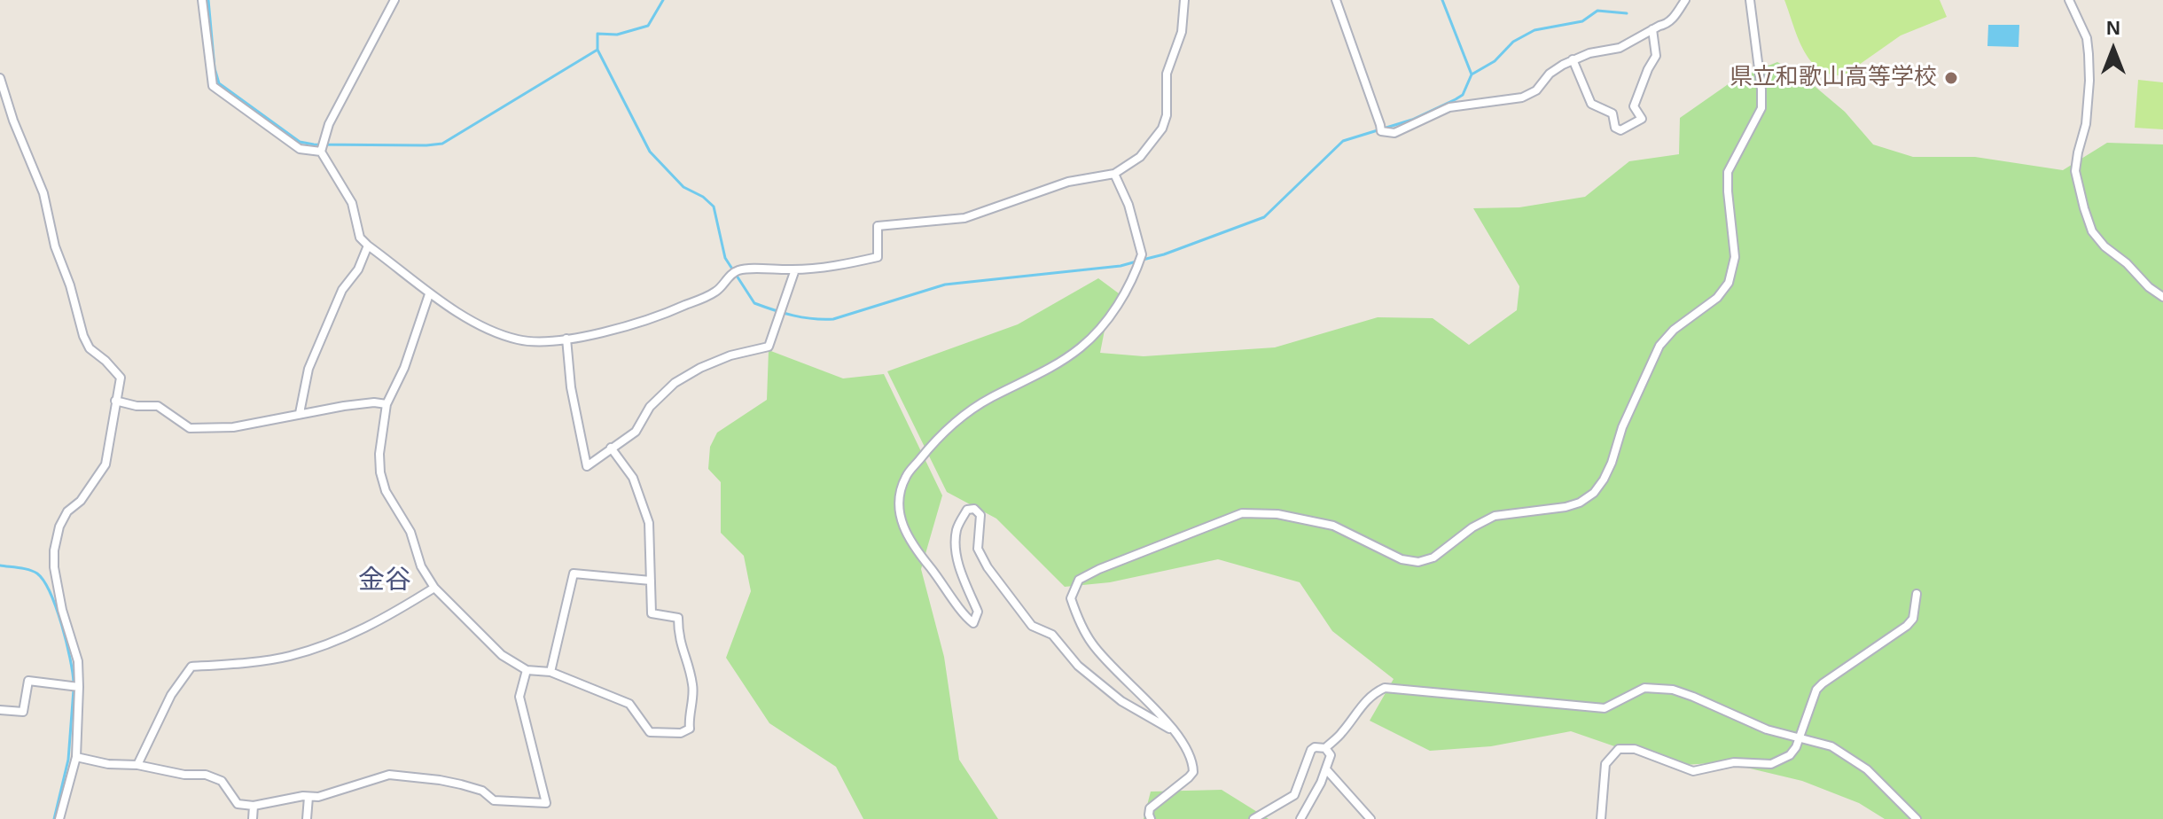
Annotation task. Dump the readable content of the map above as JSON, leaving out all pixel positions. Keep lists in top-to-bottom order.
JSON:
{
  "districts": ["金谷"],
  "places": ["県立和歌山高等学校"],
  "north": "top"
}
